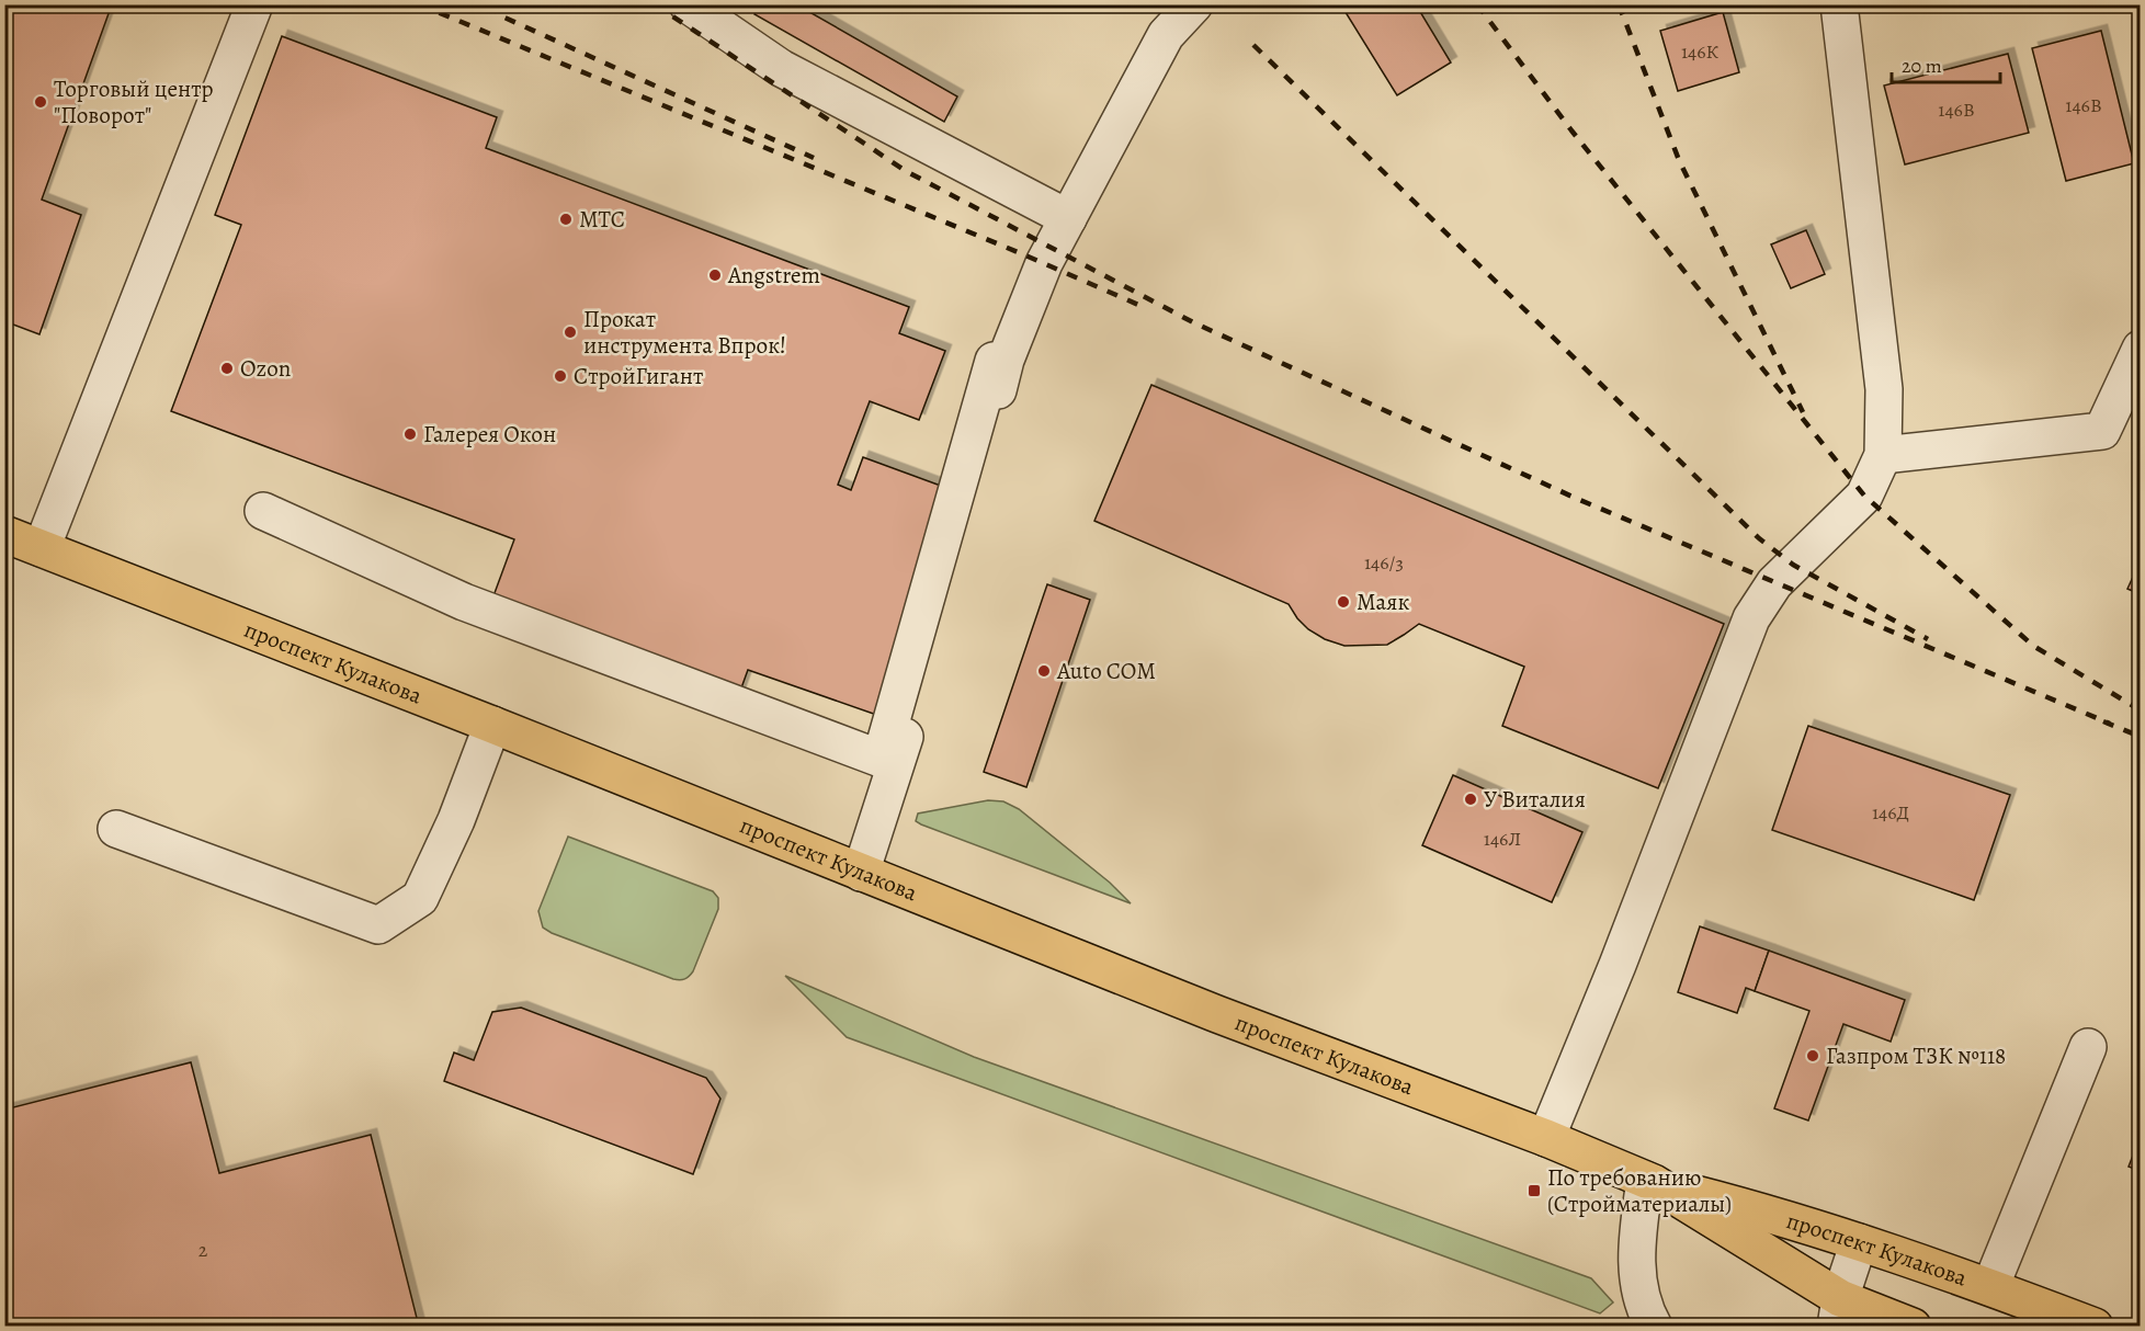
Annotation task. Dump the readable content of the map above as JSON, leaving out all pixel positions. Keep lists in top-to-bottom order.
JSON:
{
  "streets": {
    "main road": ["проспект Кулакова"]
  },
  "places": {
    "other": [
      "Торговый центр \"Поворот\"",
      "МТС",
      "Angstrem",
      "Прокат инструмента Впрок!",
      "Ozon",
      "СтройГигант",
      "Галерея Окон",
      "Маяк",
      "Auto COM",
      "У Виталия",
      "Газпром ТЗК №118"
    ],
    "transit": ["По требованию (Стройматериалы)"]
  },
  "house_numbers": [
    "146К",
    "146В",
    "146В",
    "146/3",
    "146Д",
    "146Л",
    "2"
  ],
  "scale_bar": "20 m"
}
